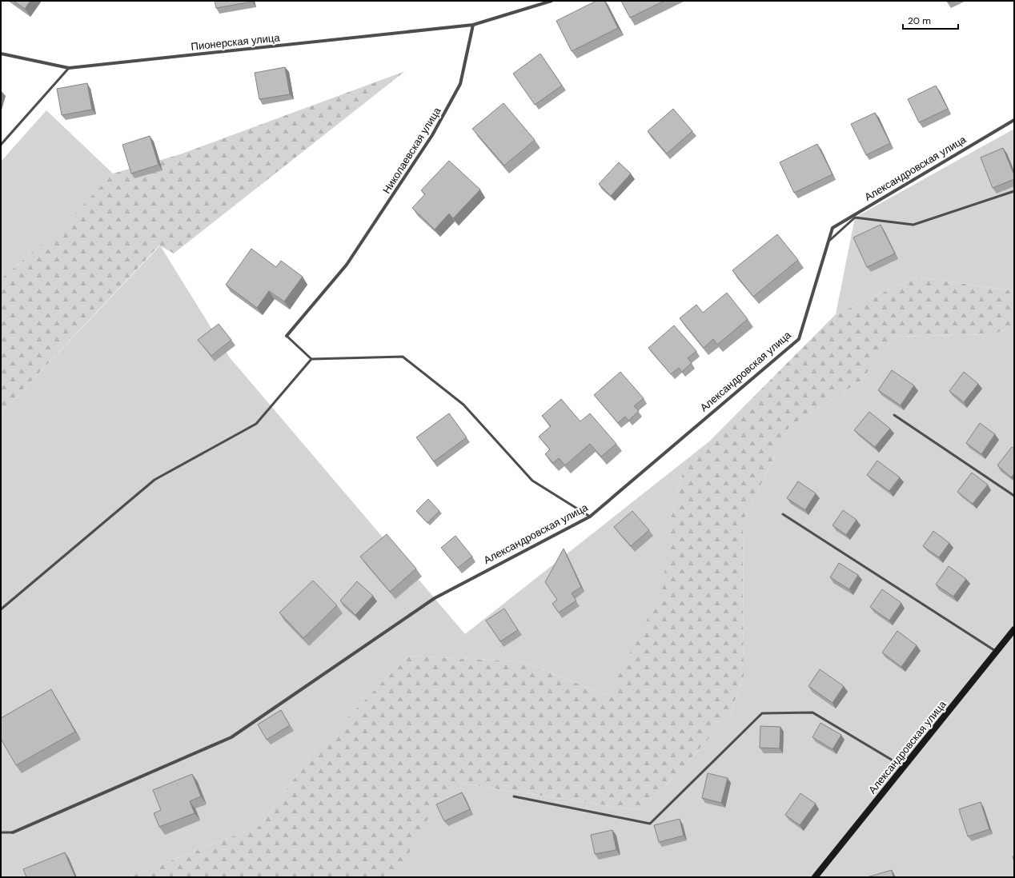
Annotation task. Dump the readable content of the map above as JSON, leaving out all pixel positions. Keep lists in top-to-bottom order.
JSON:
{
  "streets": {
    "street": ["Пионерская улица", "Николаевская улица", "Александровская улица"]
  },
  "crossings": [
    ["Пионерская улица", "Николаевская улица"]
  ],
  "scale_bar": "20 m"
}
